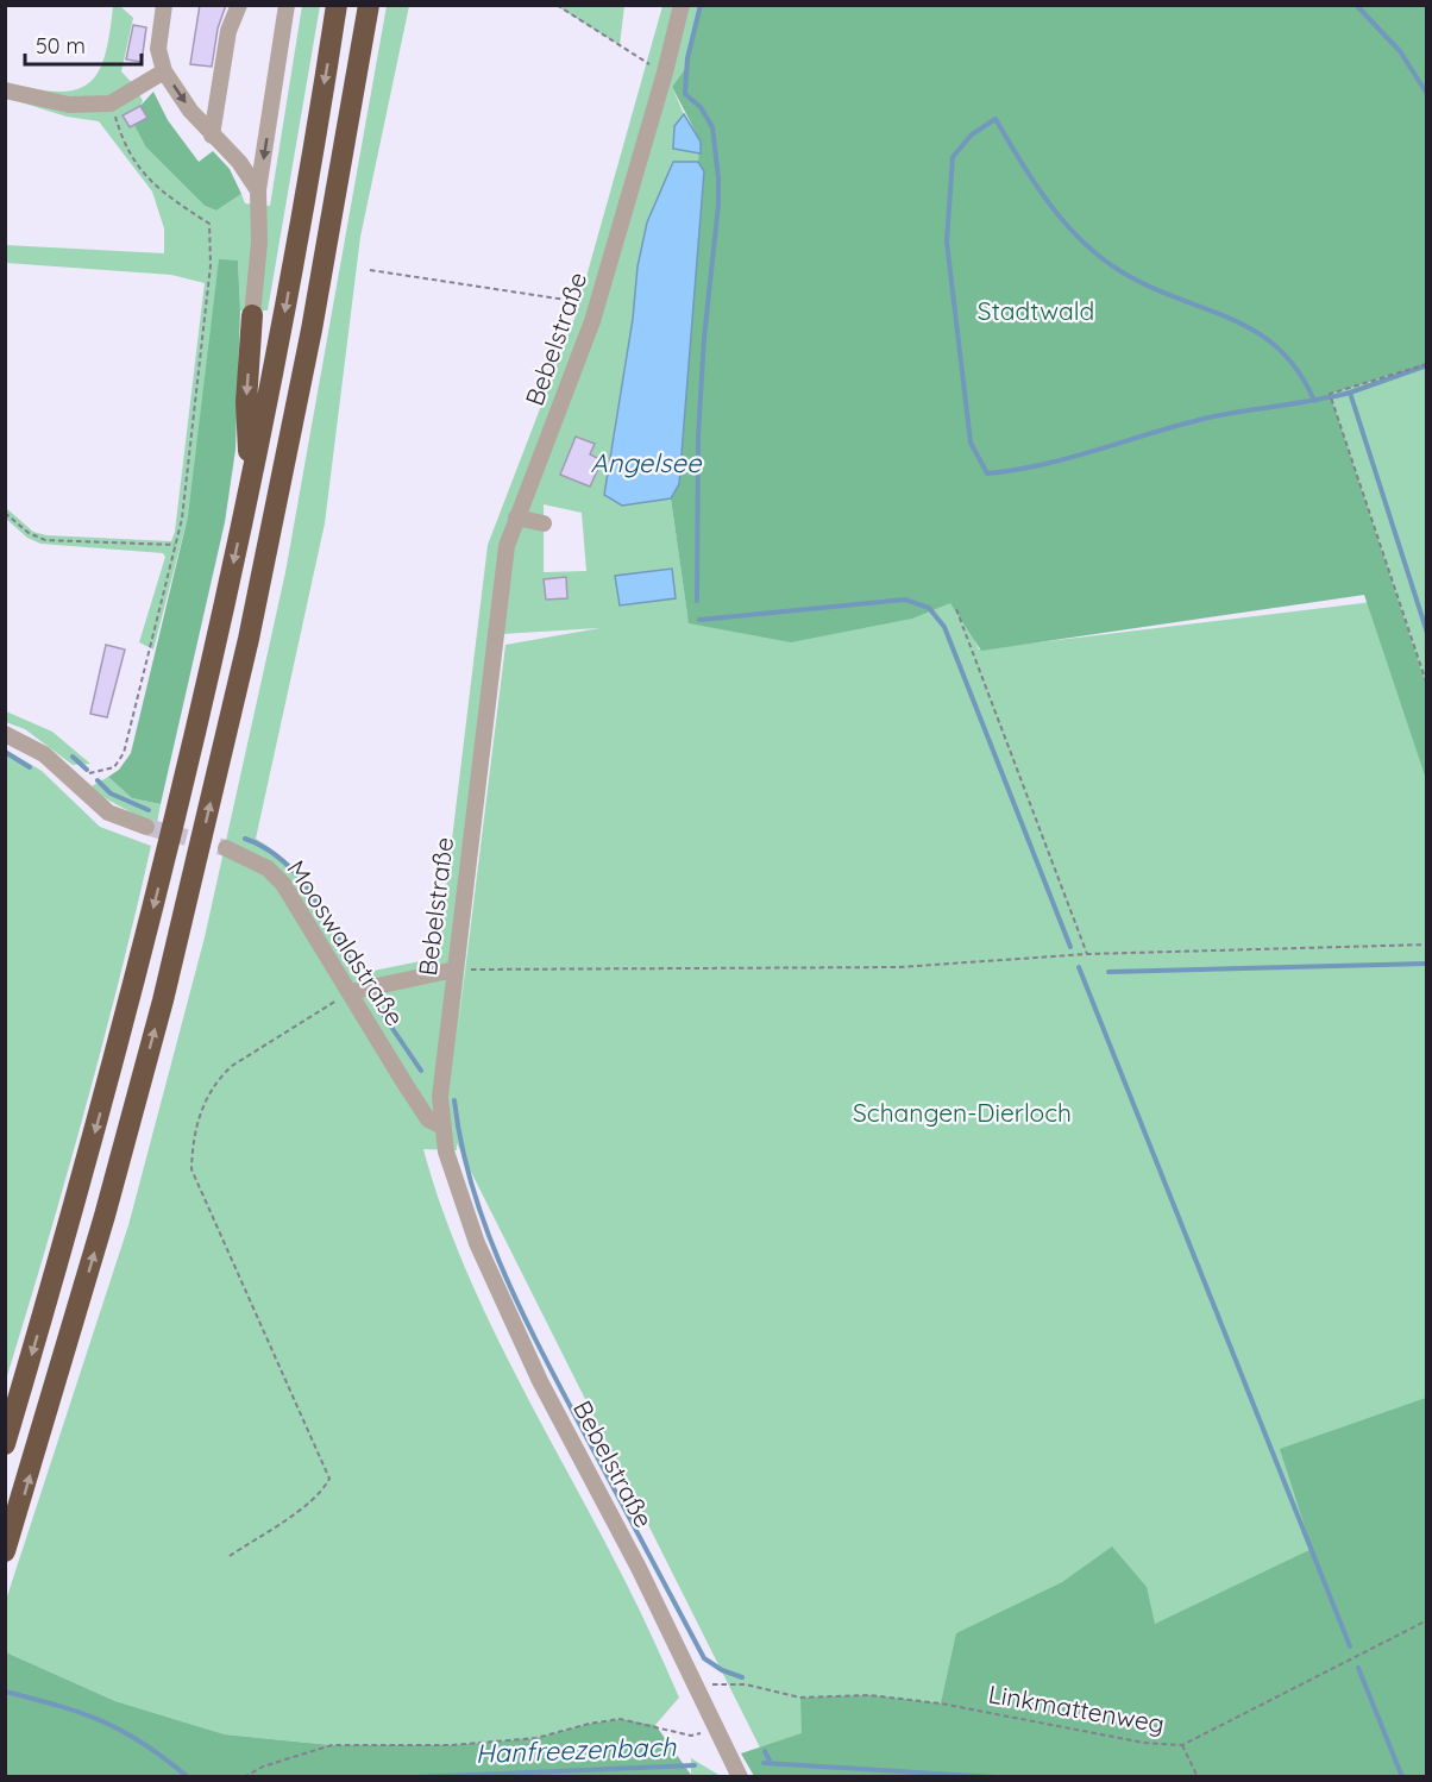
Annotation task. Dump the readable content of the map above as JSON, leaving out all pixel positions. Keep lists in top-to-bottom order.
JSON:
{
  "streets": {
    "street": ["Bebelstraße", "Mooswaldstraße"],
    "path": ["Linkmattenweg"]
  },
  "crossings": [
    ["Bebelstraße", "Mooswaldstraße"],
    ["Bebelstraße", "Linkmattenweg"]
  ],
  "water": ["Angelsee", "Hanfreezenbach"],
  "parks": ["Stadtwald", "Schangen-Dierloch"],
  "scale_bar": "50 m"
}
